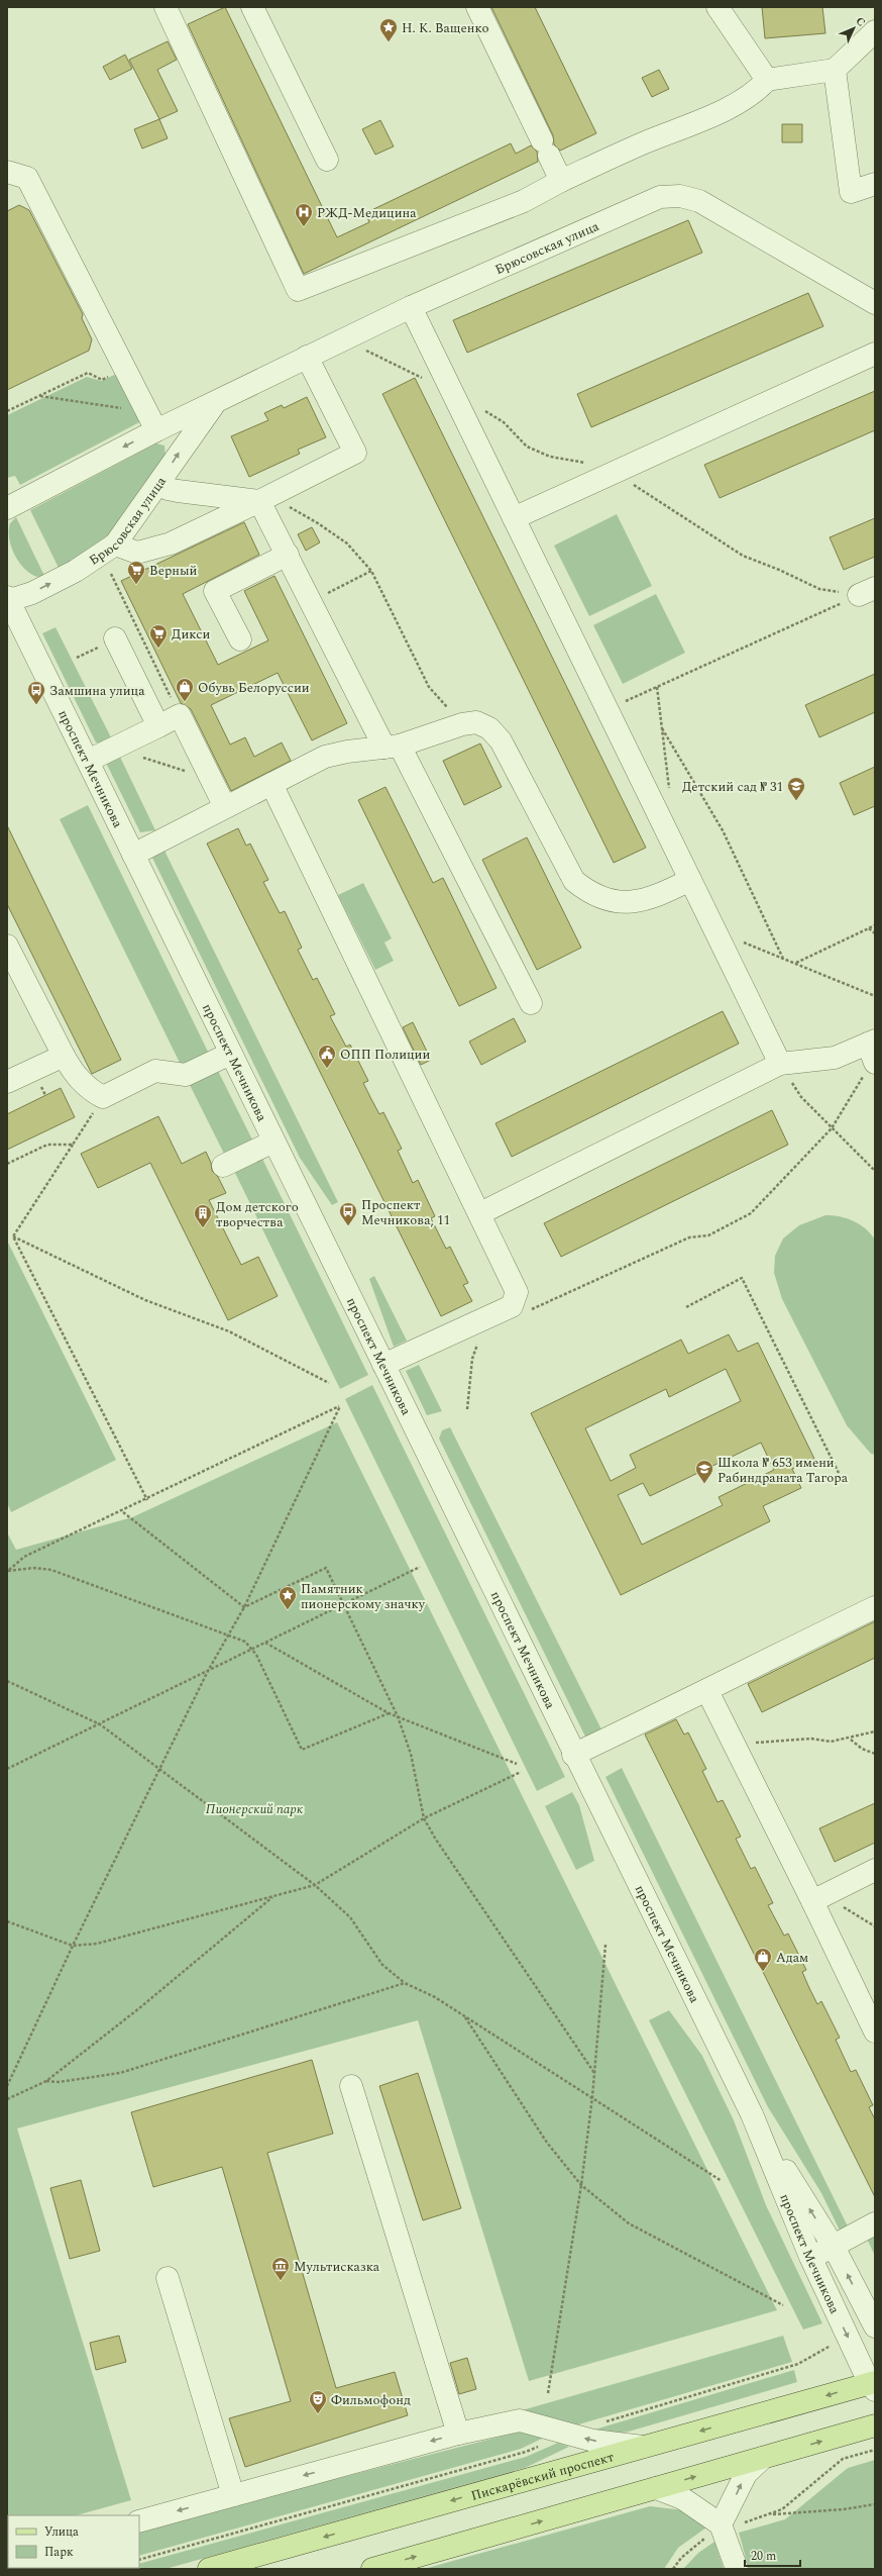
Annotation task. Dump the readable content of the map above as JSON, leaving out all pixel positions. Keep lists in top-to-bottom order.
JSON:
{
  "streets": {
    "main road": ["Пискарёвский проспект"],
    "street": ["Брюсовская улица", "проспект Мечникова"]
  },
  "crossings": [
    ["Брюсовская улица", "проспект Мечникова"],
    ["проспект Мечникова", "Пискарёвский проспект"]
  ],
  "parks": ["Пионерский парк"],
  "places": {
    "place": ["Н. К. Ващенко", "Памятник пионерскому значку"],
    "hospital": ["РЖД-Медицина"],
    "supermarket": ["Верный", "Дикси"],
    "shop": ["Обувь Белоруссии", "Адам"],
    "bus stop": ["Замшина улица", "Проспект Мечникова, 11"],
    "school or university": ["Детский сад № 31", "Школа № 653 имени Рабиндраната Тагора"],
    "public building": ["ОПП Полиции"],
    "building": ["Дом детского творчества"],
    "museum": ["Мультисказка"],
    "theatre": ["Фильмофонд"]
  },
  "legend": ["Улица", "Парк"],
  "scale_bar": "20 m",
  "north": "top right"
}
